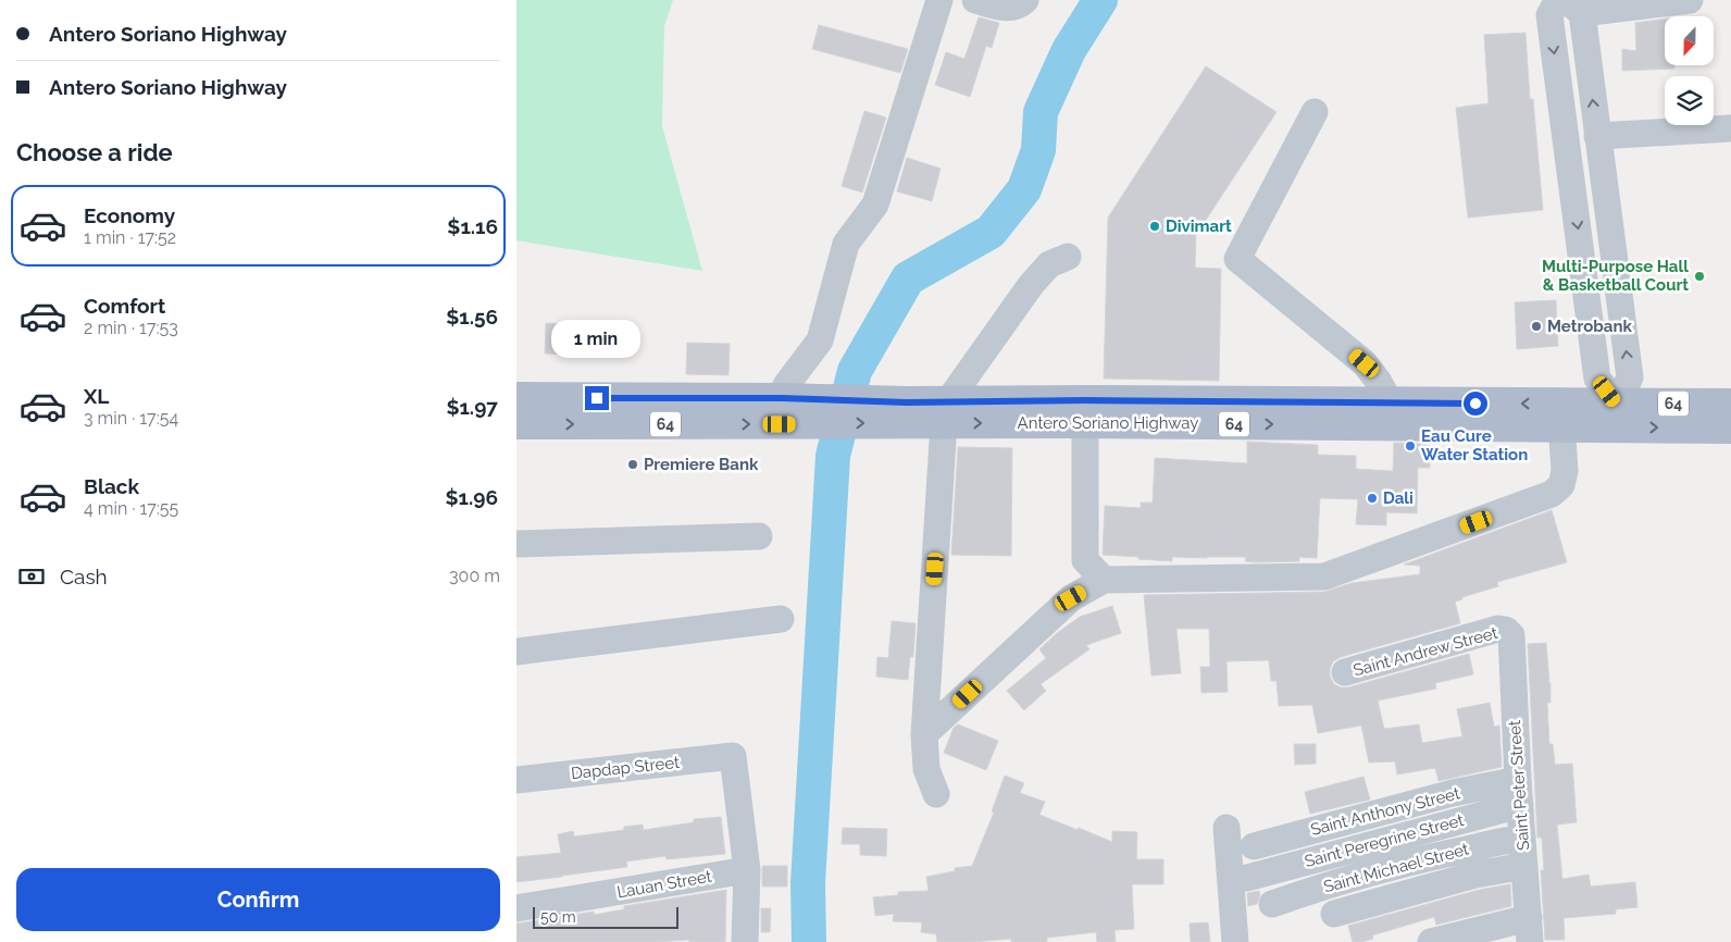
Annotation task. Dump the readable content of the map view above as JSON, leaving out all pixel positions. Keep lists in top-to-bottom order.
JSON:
{
  "streets": {
    "main road": ["64", "Antero Soriano Highway"],
    "street": [
      "Saint Andrew Street",
      "Dapdap Street",
      "Saint Peter Street",
      "Saint Anthony Street",
      "Saint Peregrine Street",
      "Saint Michael Street",
      "Lauan Street"
    ]
  },
  "crossings": [
    ["Saint Andrew Street", "Saint Peter Street"],
    ["Dapdap Street", "Lauan Street"],
    ["Saint Peter Street", "Saint Anthony Street"],
    ["Saint Peter Street", "Saint Peregrine Street"],
    ["Saint Peter Street", "Saint Michael Street"],
    ["Saint Anthony Street", "Saint Peregrine Street"]
  ],
  "places": [
    "Divimart",
    "Multi-Purpose Hall & Basketball Court",
    "Metrobank",
    "Eau Cure Water Station",
    "Premiere Bank",
    "Dali"
  ],
  "scale_bar": "50 m",
  "north": "bottom",
  "page": {
    "banner": ["Antero Soriano Highway", "Antero Soriano Highway"],
    "heading": "Choose a ride",
    "list": [
      {
        "name": "Economy",
        "note": "1 min · 17:52",
        "value": "$1.16"
      },
      {
        "name": "Comfort",
        "note": "2 min · 17:53",
        "value": "$1.56"
      },
      {
        "name": "XL",
        "note": "3 min · 17:54",
        "value": "$1.97"
      },
      {
        "name": "Black",
        "note": "4 min · 17:55",
        "value": "$1.96"
      }
    ],
    "bubble": "1 min",
    "pay": ["Cash", "300 m"],
    "buttons": "Confirm",
    "scale": "50 m"
  }
}
